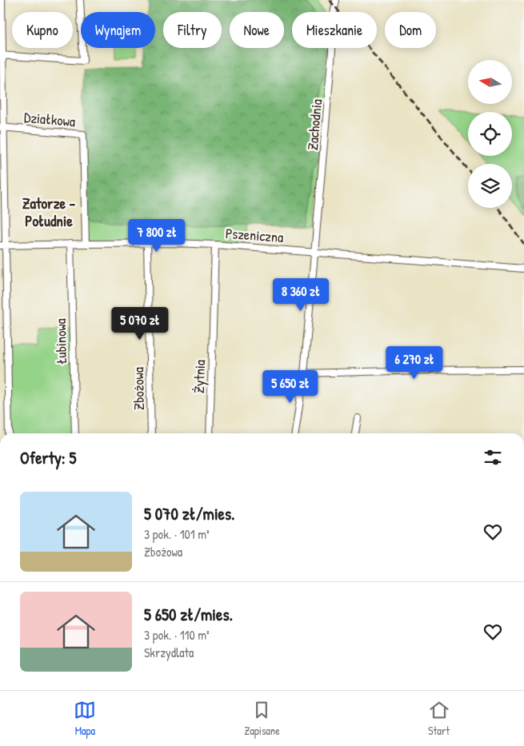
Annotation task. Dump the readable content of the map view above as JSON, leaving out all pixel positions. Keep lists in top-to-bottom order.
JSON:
{
  "streets": {
    "street": [
      "Działkowa",
      "Zachodnia",
      "Pszeniczna",
      "Łubinowa",
      "Żytnia",
      "Zbożowa"
    ]
  },
  "crossings": [
    ["Działkowa", "Pszeniczna"],
    ["Zachodnia", "Pszeniczna"],
    ["Pszeniczna", "Łubinowa"],
    ["Pszeniczna", "Żytnia"],
    ["Pszeniczna", "Zbożowa"]
  ],
  "districts": ["Zatorze - Południe"],
  "north": "left",
  "page": {
    "chip": [
      "Kupno",
      "Wynajem",
      "Filtry",
      "Nowe",
      "Mieszkanie",
      "Dom"
    ],
    "price": [
      "7 800 zł",
      "8 360 zł",
      "5 070 zł",
      "6 270 zł",
      "5 650 zł"
    ],
    "heading": "Oferty: 5",
    "list": [
      {
        "name": "5 070 zł/mies.",
        "note": "3 pok. · 101 m² · Zbożowa"
      },
      {
        "name": "5 650 zł/mies.",
        "note": "3 pok. · 110 m² · Skrzydlata"
      }
    ],
    "tabs": ["Mapa", "Zapisane", "Start"]
  }
}
